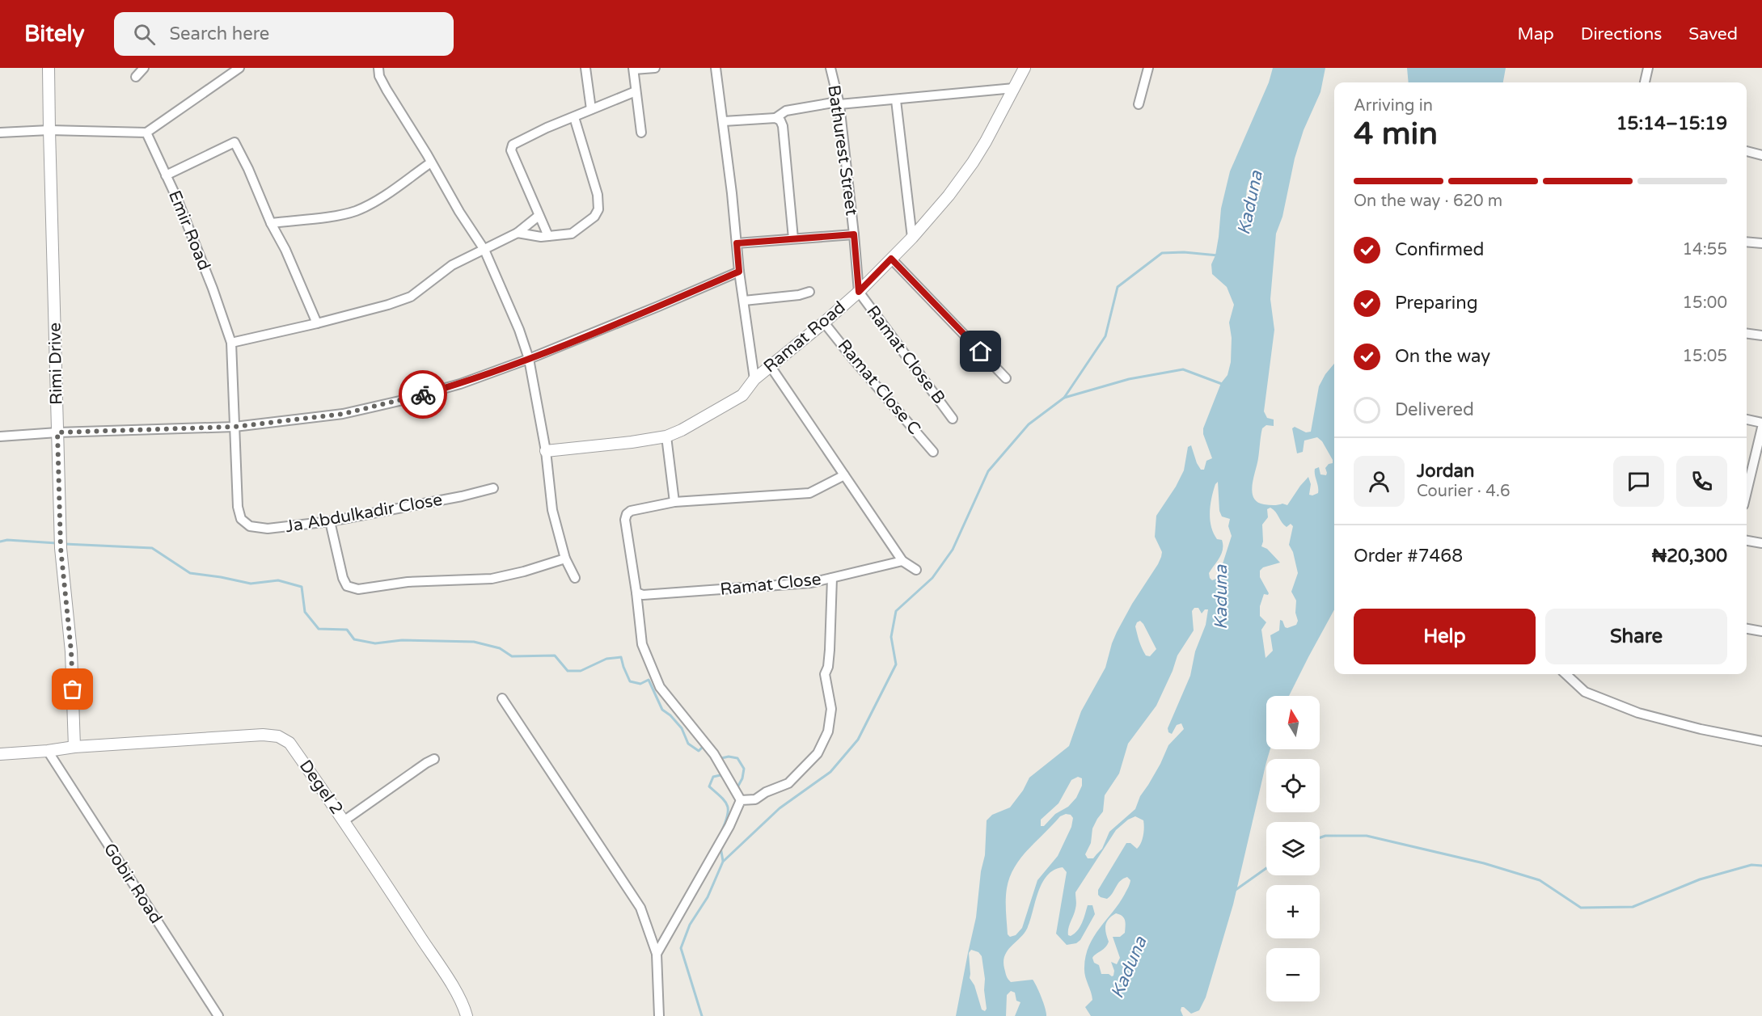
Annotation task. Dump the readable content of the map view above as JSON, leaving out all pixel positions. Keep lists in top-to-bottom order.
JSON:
{
  "streets": {
    "street": [
      "Bathurest Street",
      "Emir Road",
      "Ramat Road",
      "Ramat Close B",
      "Rimi Drive",
      "Ramat Close C",
      "Ja Abdulkadir Close",
      "Ramat Close",
      "Degel 2",
      "Gobir Road"
    ]
  },
  "crossings": [
    ["Bathurest Street", "Ramat Road"],
    ["Bathurest Street", "Ramat Close B"],
    ["Emir Road", "Ja Abdulkadir Close"],
    ["Ramat Road", "Ramat Close B"],
    ["Ramat Road", "Ramat Close C"],
    ["Rimi Drive", "Degel 2"],
    ["Degel 2", "Gobir Road"]
  ],
  "water": ["Kaduna"],
  "north": "top",
  "page": {
    "header": "Bitely",
    "search": "Search here",
    "nav": ["Map", "Directions", "Saved"],
    "heading": ["4 min", "Arriving in", "15:14–15:19"],
    "panel": [
      "Jordan",
      "Courier · 4.6",
      "Order #7468",
      "₦20,300"
    ],
    "bar": "On the way · 620 m",
    "list": [
      ["Confirmed", "14:55"],
      ["Preparing", "15:00"],
      ["On the way", "15:05"],
      "Delivered"
    ],
    "buttons": ["Help", "Share"],
    "map_buttons": ["+", "−"]
  }
}
